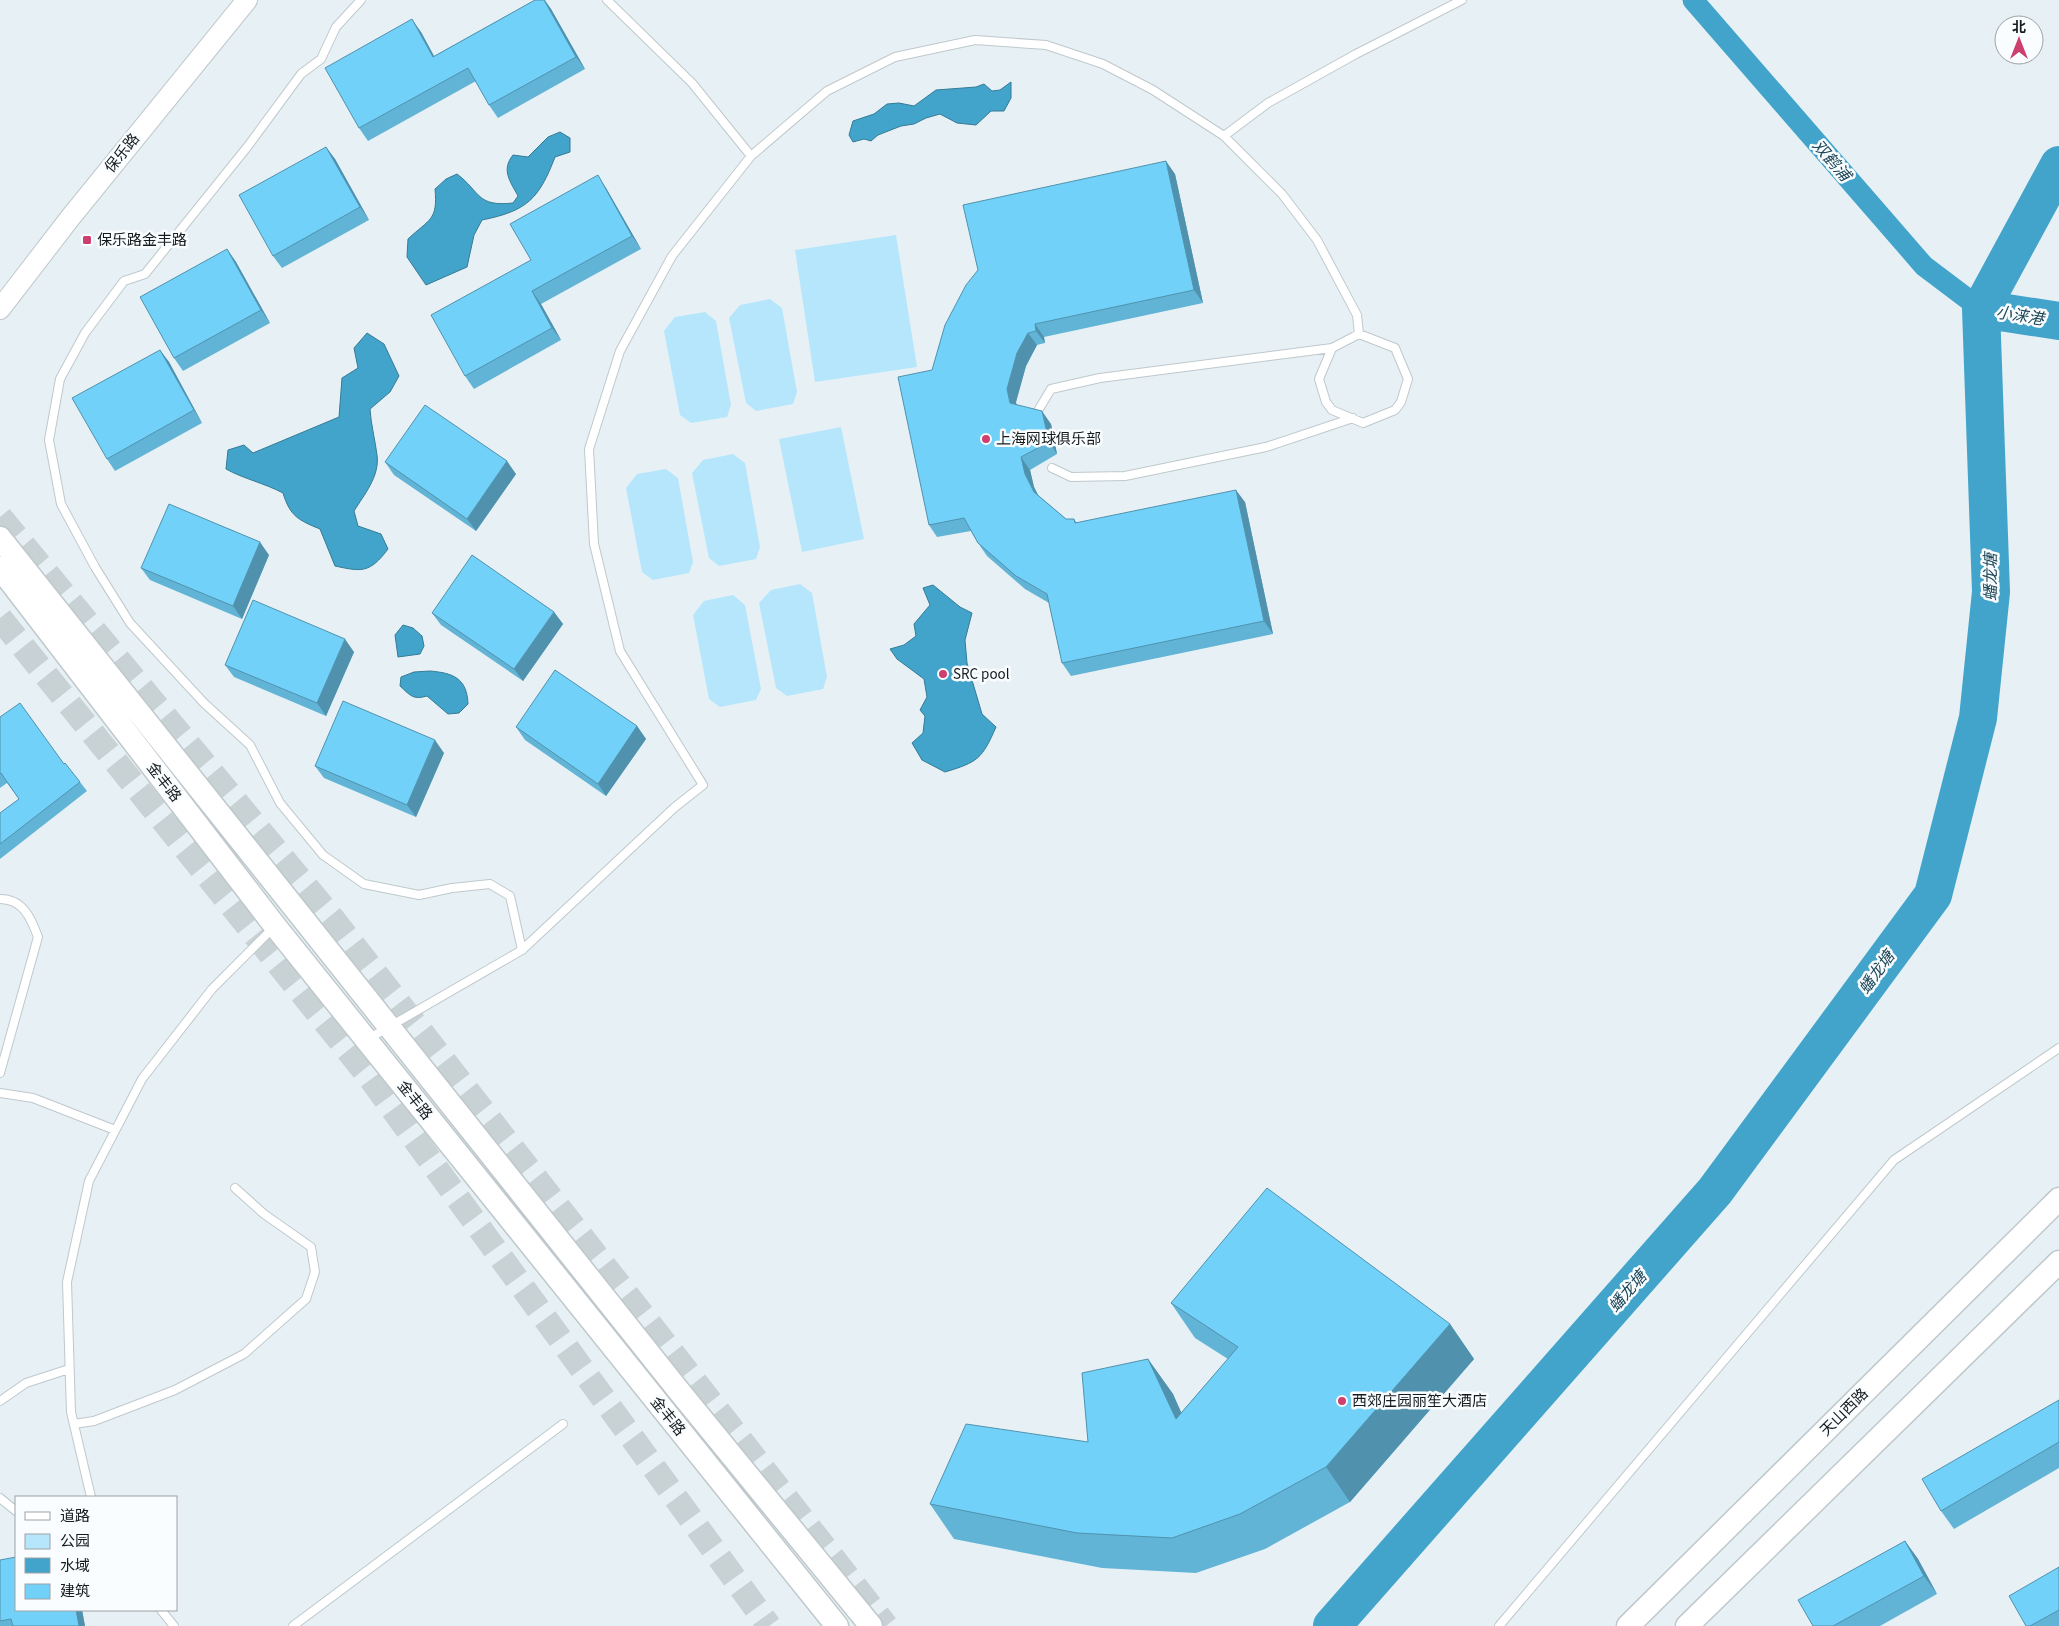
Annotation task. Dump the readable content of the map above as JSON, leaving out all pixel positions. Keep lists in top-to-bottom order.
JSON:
{
  "streets": {
    "main road": ["金丰路", "天山西路"],
    "street": ["保乐路"]
  },
  "water": ["双鹤浦", "小涞港", "蟠龙塘"],
  "places": {
    "transit": ["保乐路金丰路"],
    "other": ["上海网球俱乐部", "SRC pool", "西郊庄园丽笙大酒店"]
  },
  "legend": [
    "道路",
    "公园",
    "水域",
    "建筑"
  ],
  "north": "top"
}
